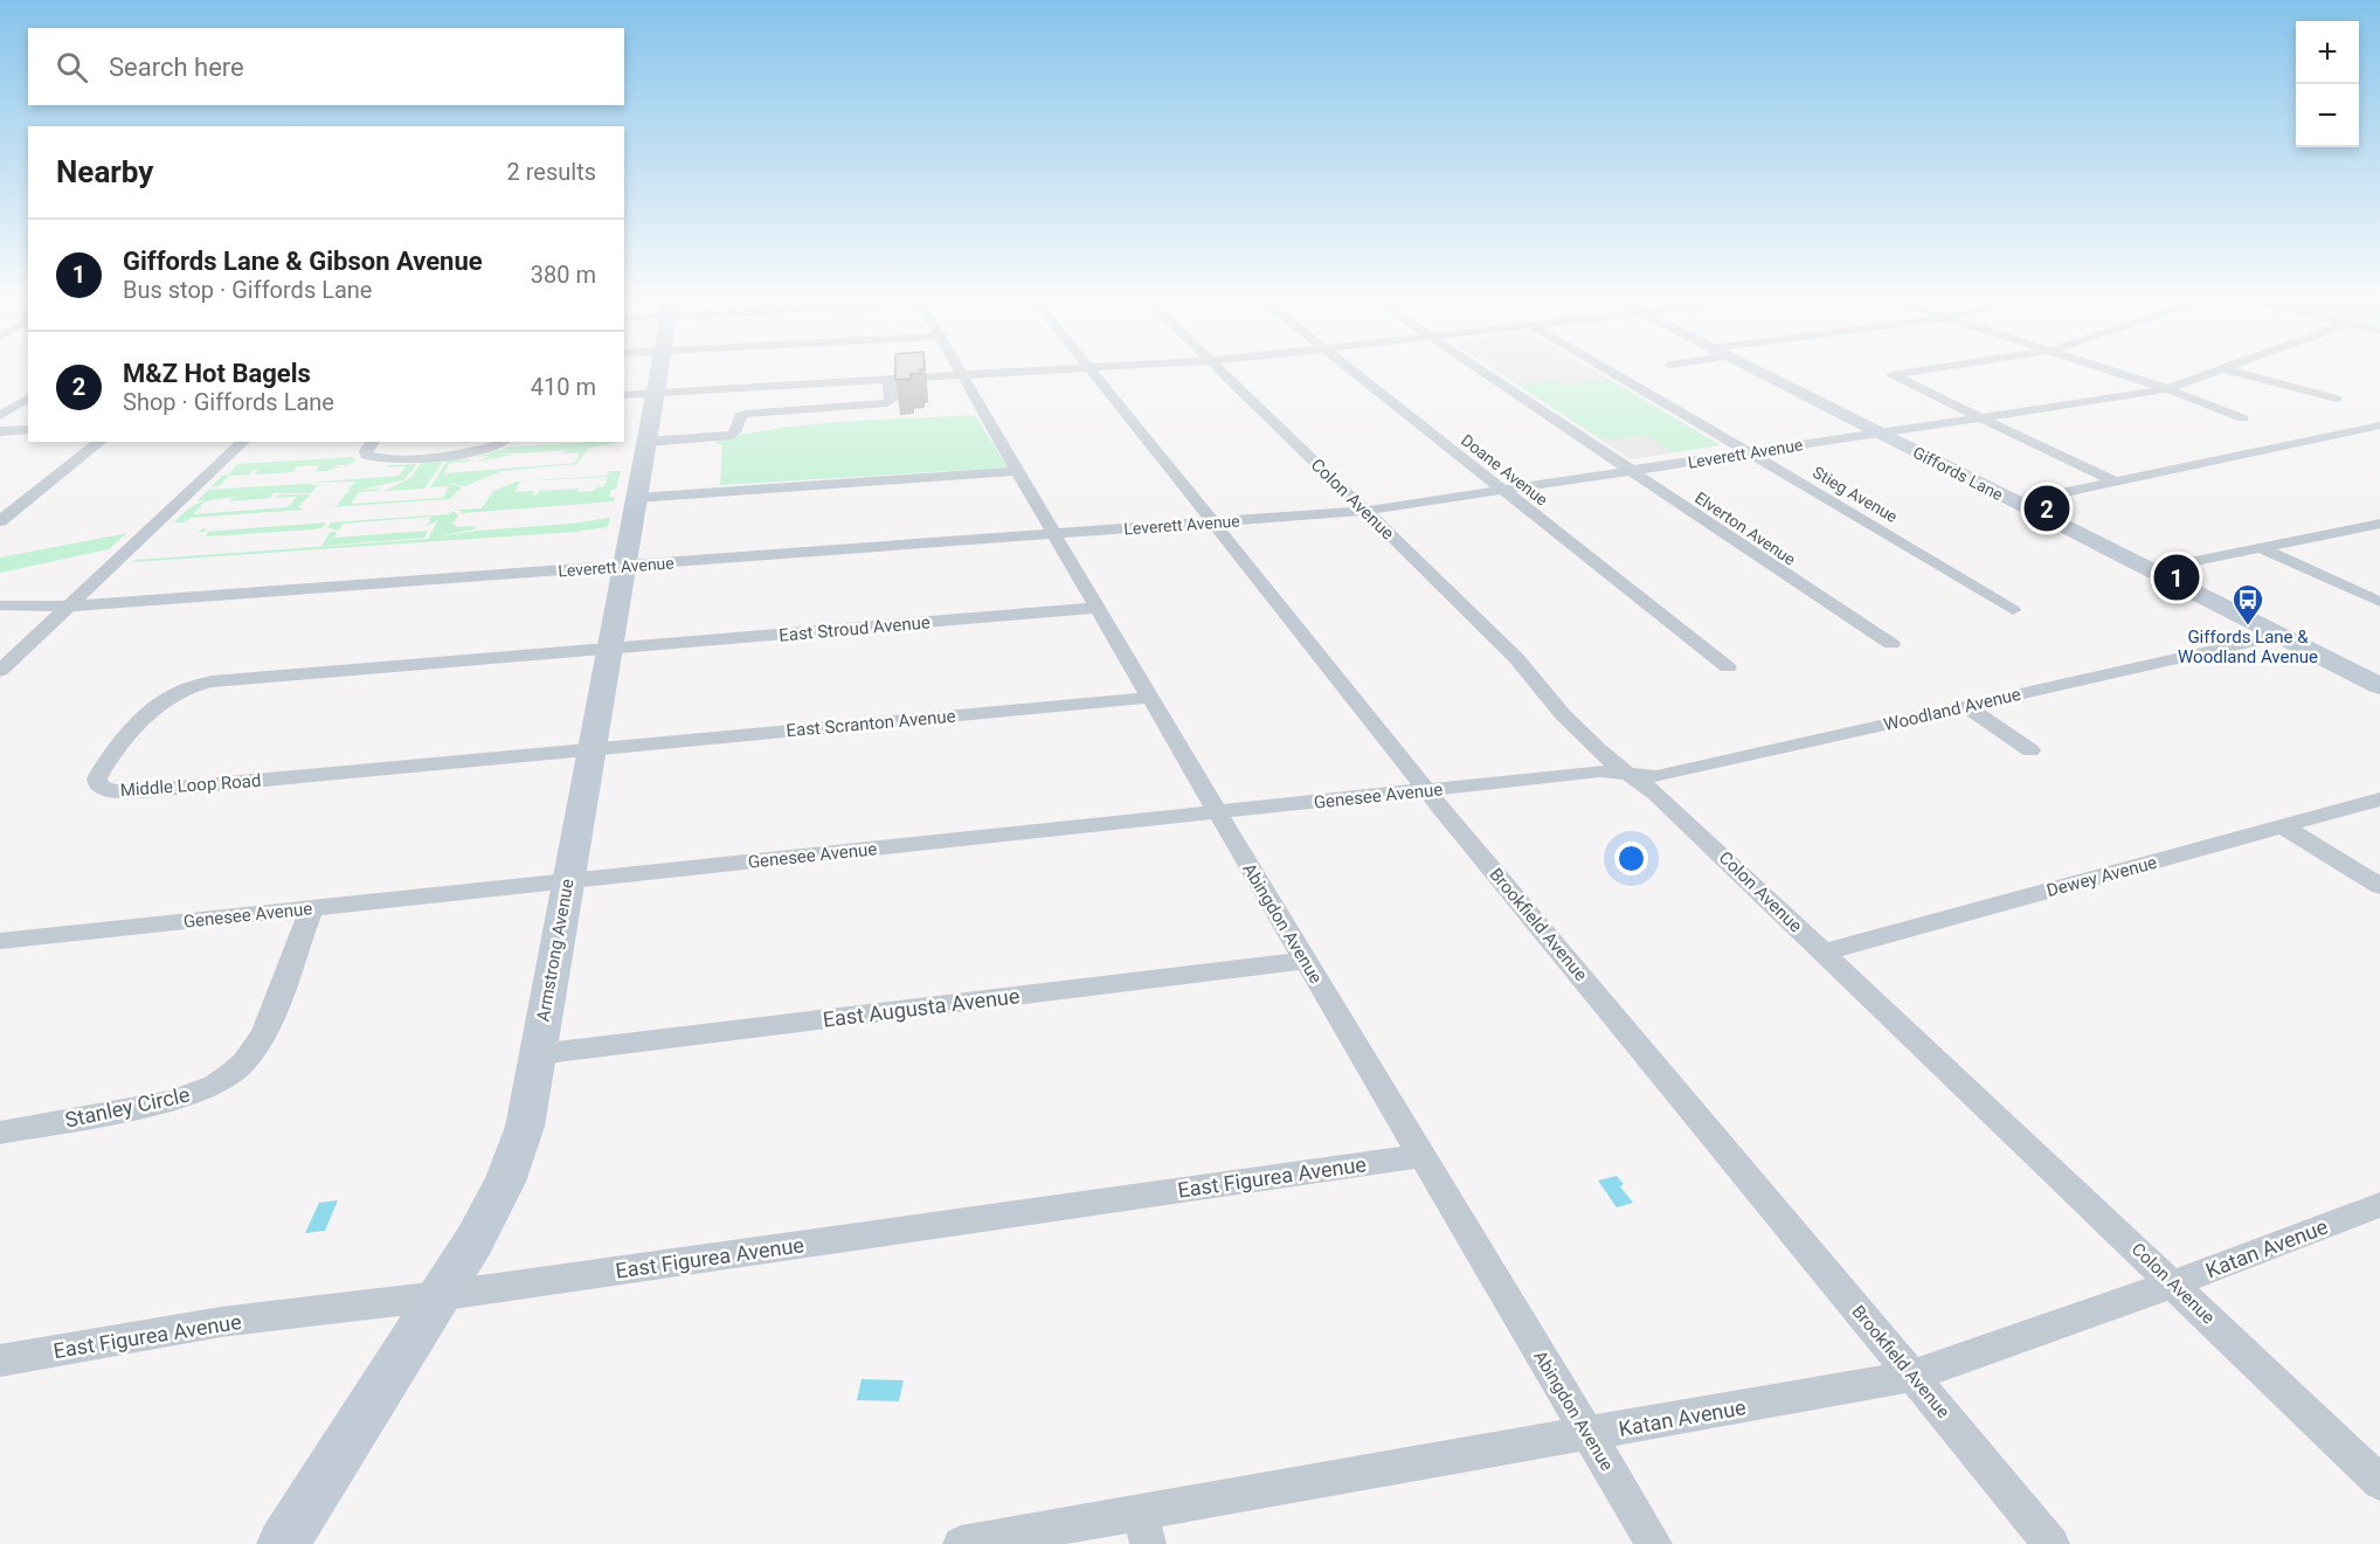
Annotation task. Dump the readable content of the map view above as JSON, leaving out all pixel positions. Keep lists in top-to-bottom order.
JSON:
{
  "streets": {
    "street": [
      "Leverett Avenue",
      "Doane Avenue",
      "Giffords Lane",
      "Stieg Avenue",
      "Colon Avenue",
      "Elverton Avenue",
      "East Stroud Avenue",
      "Woodland Avenue",
      "East Scranton Avenue",
      "Middle Loop Road",
      "Genesee Avenue",
      "Dewey Avenue",
      "Abingdon Avenue",
      "Brookfield Avenue",
      "Armstrong Avenue",
      "East Augusta Avenue",
      "Stanley Circle",
      "East Figurea Avenue",
      "Katan Avenue"
    ]
  },
  "crossings": [
    ["Leverett Avenue", "Doane Avenue"],
    ["Leverett Avenue", "Giffords Lane"],
    ["Leverett Avenue", "Stieg Avenue"],
    ["Leverett Avenue", "Colon Avenue"],
    ["Leverett Avenue", "Elverton Avenue"],
    ["Leverett Avenue", "Abingdon Avenue"],
    ["Leverett Avenue", "Brookfield Avenue"],
    ["Leverett Avenue", "Armstrong Avenue"],
    ["Giffords Lane", "Woodland Avenue"],
    ["Colon Avenue", "Woodland Avenue"],
    ["Colon Avenue", "Genesee Avenue"],
    ["Colon Avenue", "Dewey Avenue"],
    ["Colon Avenue", "Katan Avenue"],
    ["East Stroud Avenue", "Middle Loop Road"],
    ["East Stroud Avenue", "Abingdon Avenue"],
    ["East Stroud Avenue", "Armstrong Avenue"],
    ["Woodland Avenue", "Genesee Avenue"],
    ["East Scranton Avenue", "Middle Loop Road"],
    ["East Scranton Avenue", "Abingdon Avenue"],
    ["East Scranton Avenue", "Armstrong Avenue"],
    ["Middle Loop Road", "Armstrong Avenue"],
    ["Genesee Avenue", "Abingdon Avenue"],
    ["Genesee Avenue", "Brookfield Avenue"],
    ["Genesee Avenue", "Armstrong Avenue"],
    ["Genesee Avenue", "Stanley Circle"],
    ["Abingdon Avenue", "East Augusta Avenue"],
    ["Abingdon Avenue", "East Figurea Avenue"],
    ["Abingdon Avenue", "Katan Avenue"],
    ["Brookfield Avenue", "Katan Avenue"],
    ["Armstrong Avenue", "East Augusta Avenue"],
    ["Armstrong Avenue", "East Figurea Avenue"]
  ],
  "places": {
    "bus stop": ["Giffords Lane & Woodland Avenue"]
  },
  "page": {
    "map_buttons": ["+", "−"],
    "search": "Search here",
    "heading": ["Nearby", "2 results"],
    "list": [
      {
        "mark": "1",
        "name": "Giffords Lane & Gibson Avenue",
        "note": "Bus stop · Giffords Lane",
        "value": "380 m"
      },
      {
        "mark": "2",
        "name": "M&Z Hot Bagels",
        "note": "Shop · Giffords Lane",
        "value": "410 m"
      }
    ],
    "pins": ["2", "1"]
  }
}
